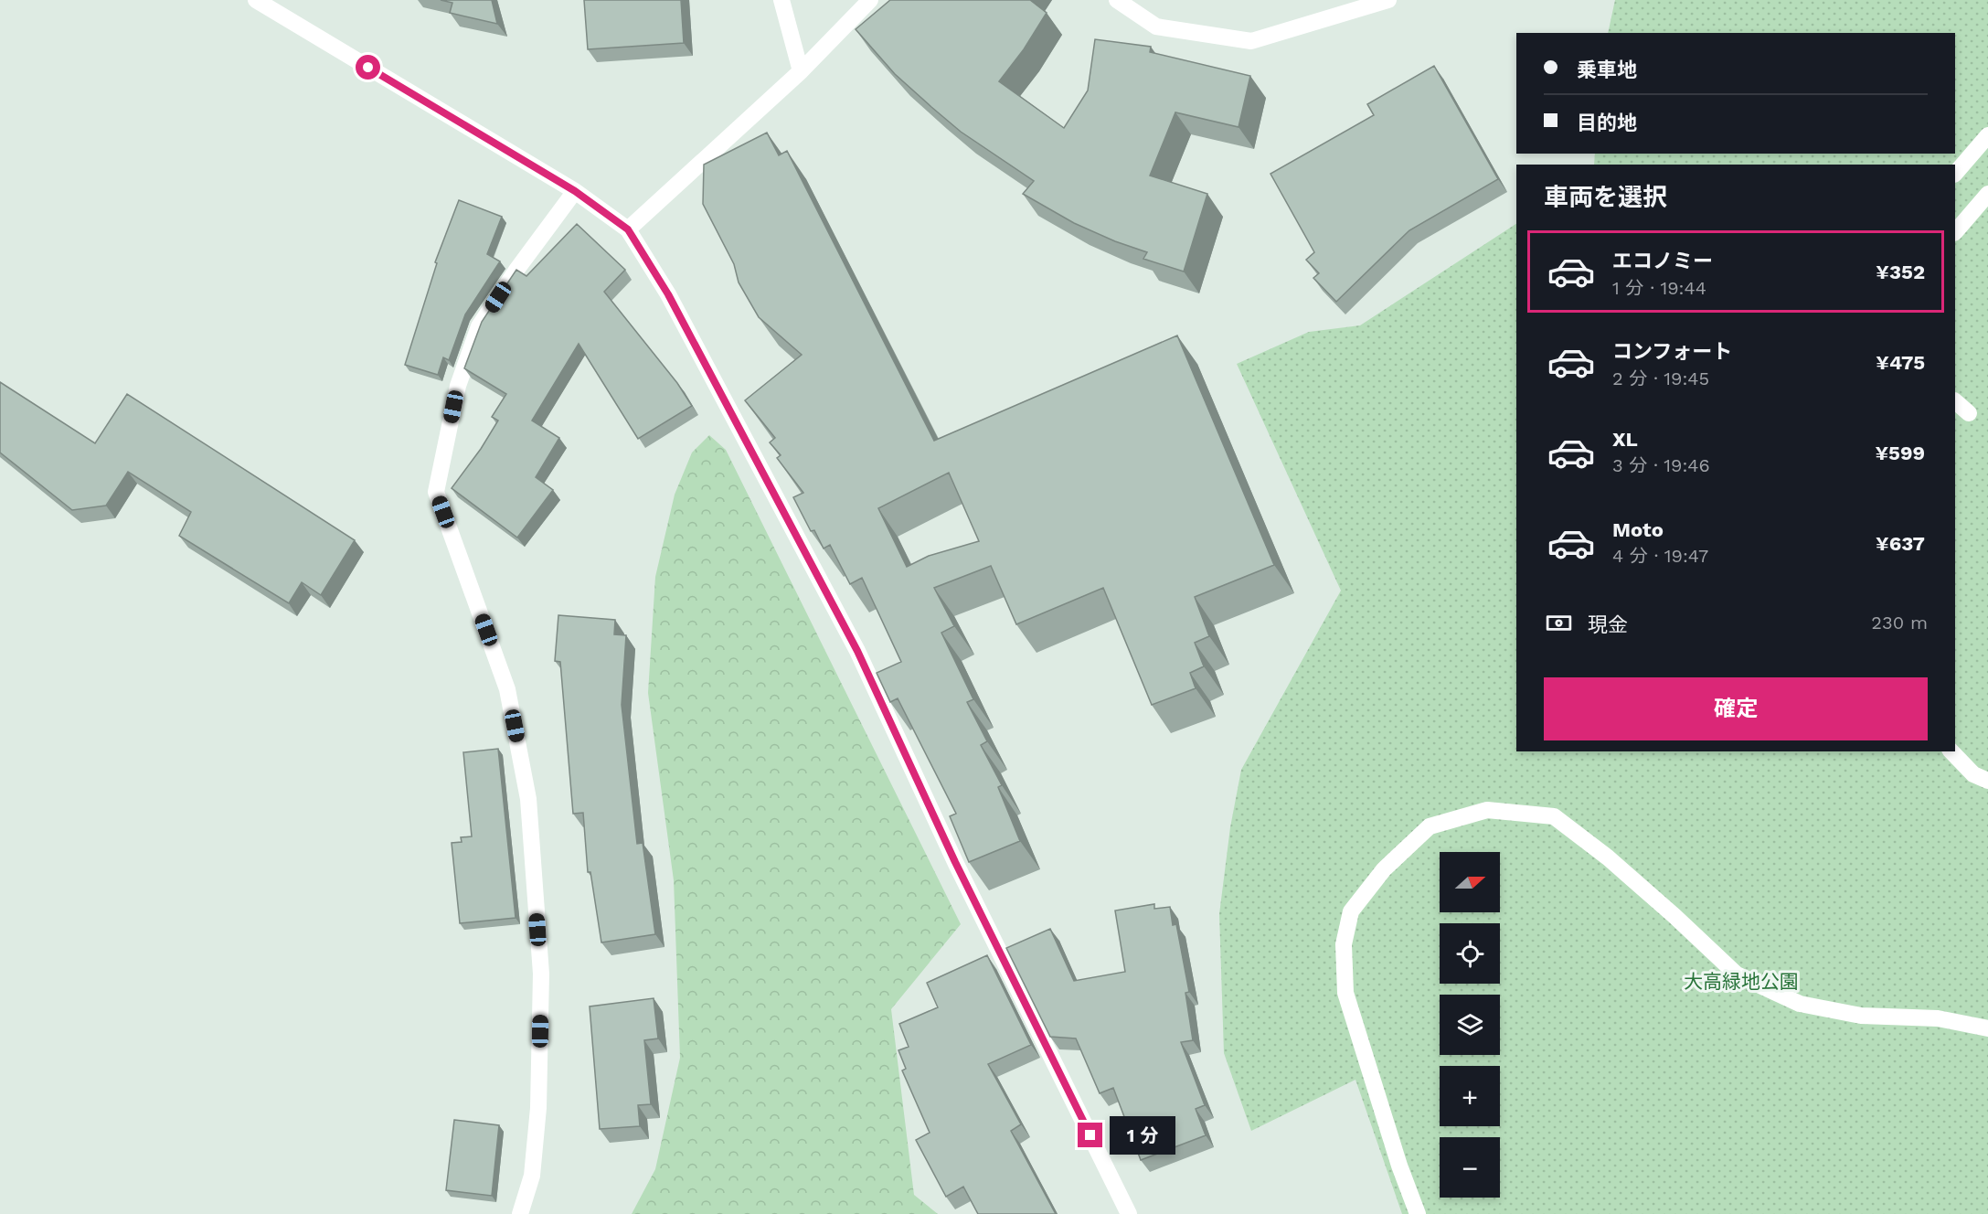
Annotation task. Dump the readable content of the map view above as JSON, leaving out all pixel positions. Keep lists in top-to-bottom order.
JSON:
{
  "parks": ["大高緑地公園"],
  "north": "right",
  "page": {
    "banner": ["乗車地", "目的地"],
    "heading": "車両を選択",
    "list": [
      {
        "name": "エコノミー",
        "note": "1 分 · 19:44",
        "value": "¥352"
      },
      {
        "name": "コンフォート",
        "note": "2 分 · 19:45",
        "value": "¥475"
      },
      {
        "name": "XL",
        "note": "3 分 · 19:46",
        "value": "¥599"
      },
      {
        "name": "Moto",
        "note": "4 分 · 19:47",
        "value": "¥637"
      }
    ],
    "pay": ["現金", "230 m"],
    "buttons": "確定",
    "map_buttons": ["+", "−"],
    "bubble": "1 分"
  }
}
